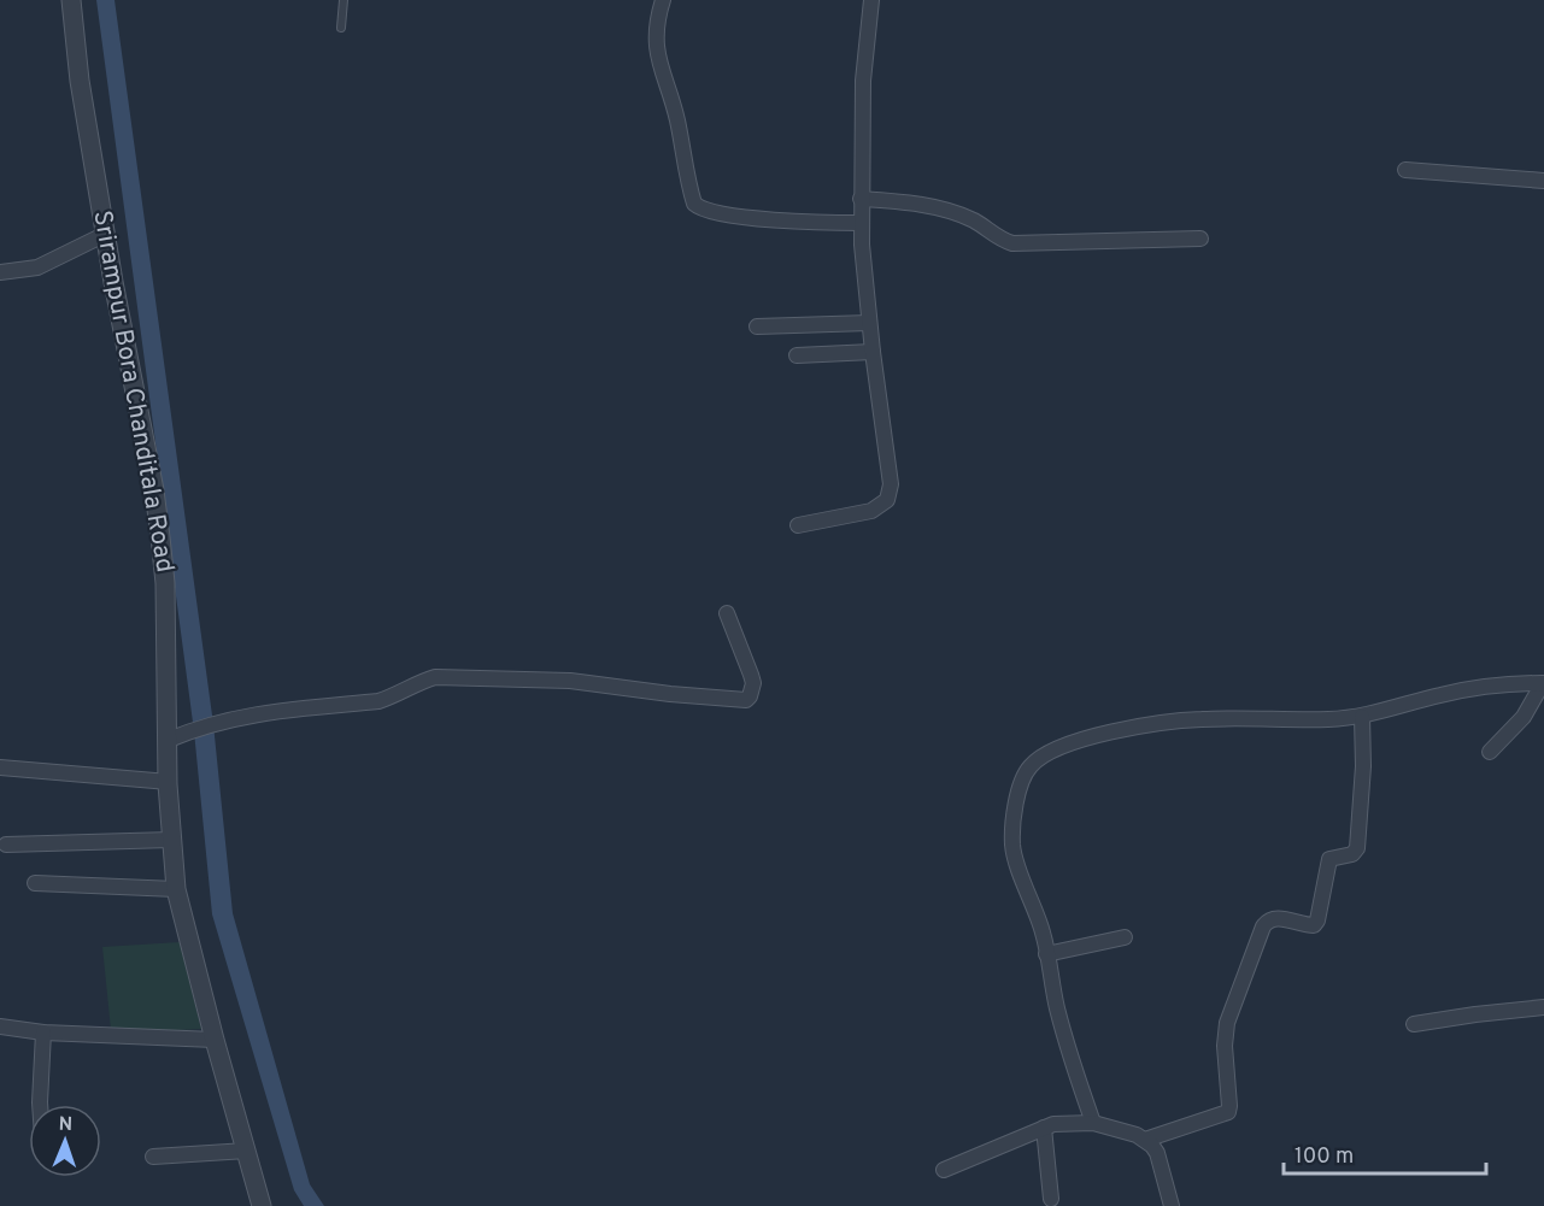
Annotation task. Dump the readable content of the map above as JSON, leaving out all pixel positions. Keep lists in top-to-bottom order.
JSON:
{
  "streets": {
    "street": ["Srirampur Bora Chanditala Road"]
  },
  "scale_bar": "100 m",
  "north": "top"
}
